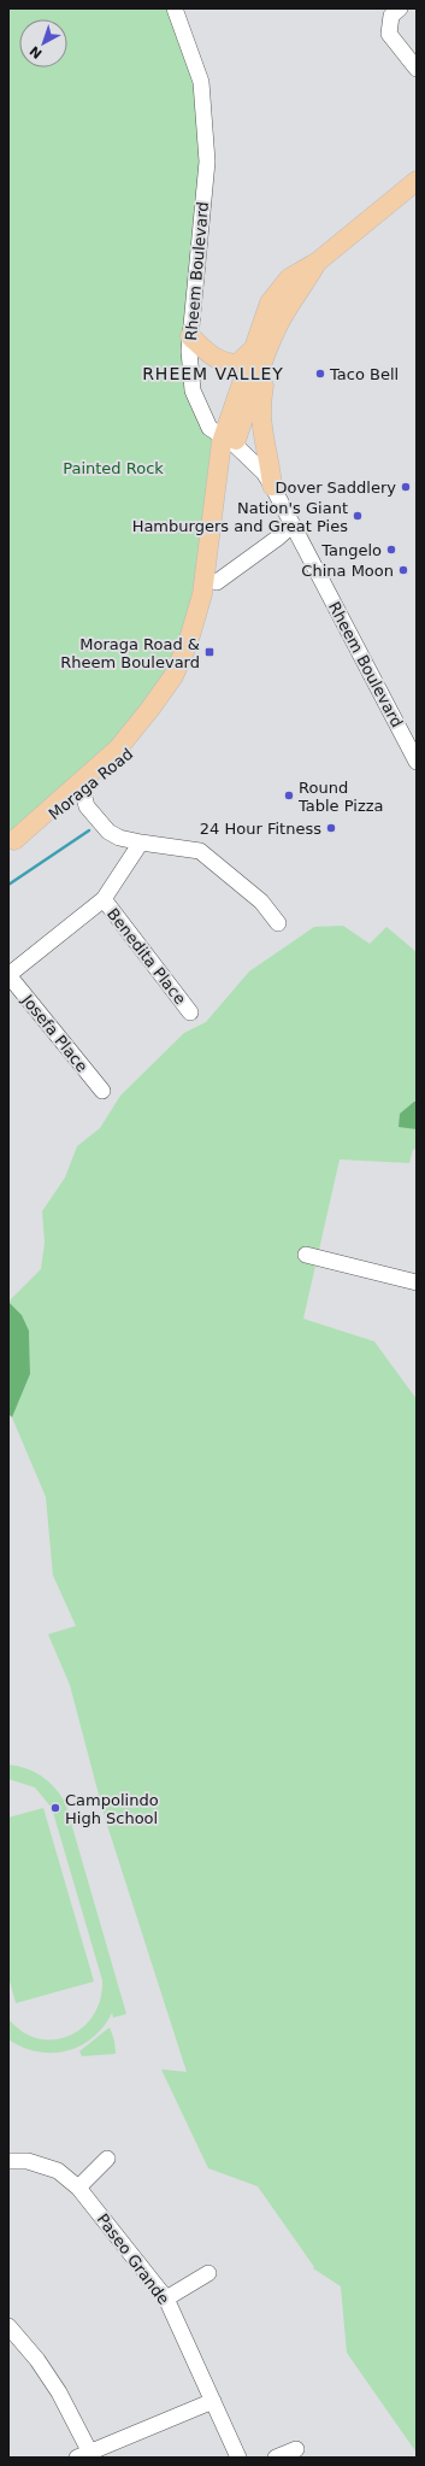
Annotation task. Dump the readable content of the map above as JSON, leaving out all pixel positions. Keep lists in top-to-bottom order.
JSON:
{
  "streets": {
    "main road": ["Moraga Road"],
    "street": [
      "Rheem Boulevard",
      "Benedita Place",
      "Josefa Place",
      "Paseo Grande"
    ]
  },
  "crossings": [
    ["Rheem Boulevard", "Moraga Road"]
  ],
  "districts": ["RHEEM VALLEY"],
  "parks": ["Painted Rock"],
  "places": {
    "other": [
      "Taco Bell",
      "Dover Saddlery",
      "Nation's Giant Hamburgers and Great Pies",
      "Tangelo",
      "China Moon",
      "Round Table Pizza",
      "24 Hour Fitness",
      "Campolindo High School"
    ],
    "transit": ["Moraga Road & Rheem Boulevard"]
  },
  "north": "bottom left"
}
